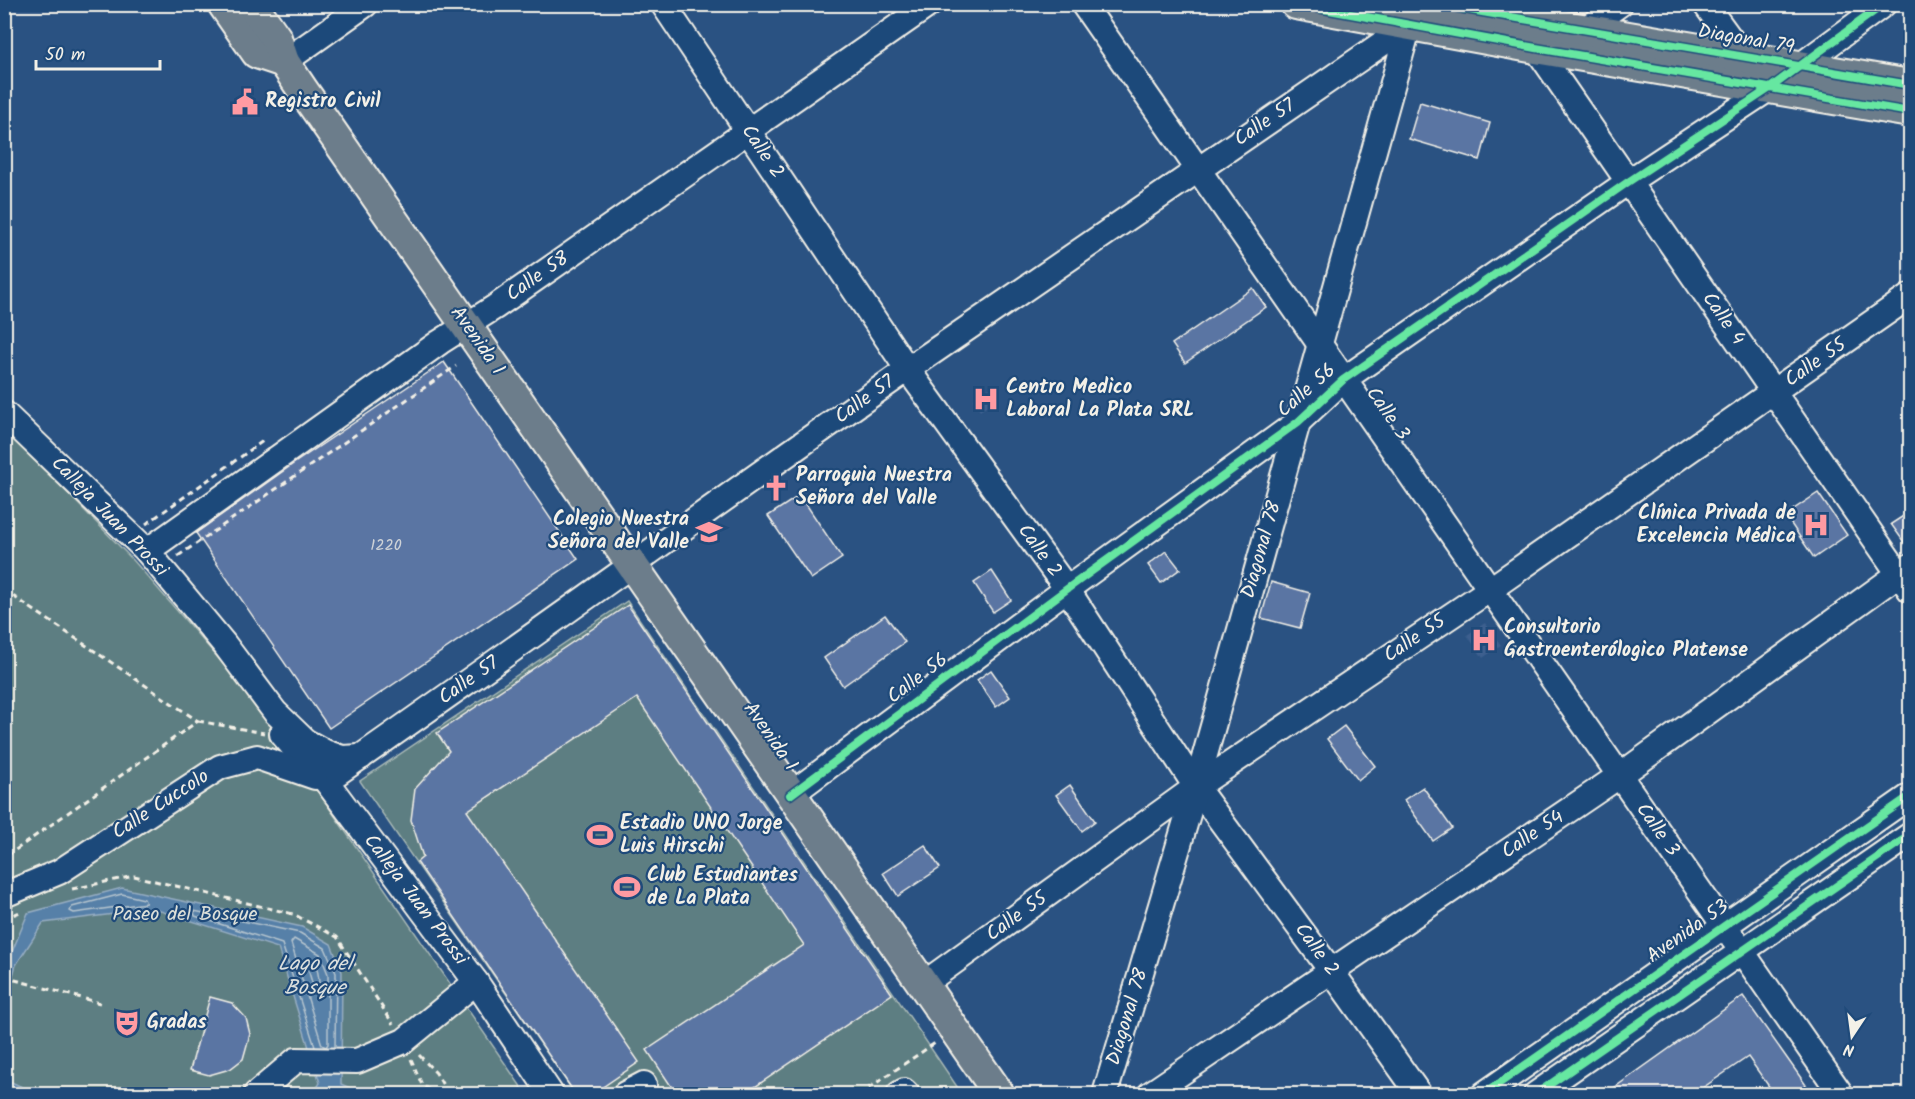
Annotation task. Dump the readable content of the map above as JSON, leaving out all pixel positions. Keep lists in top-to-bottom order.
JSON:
{
  "streets": {
    "main road": ["Diagonal 79", "Avenida 1"],
    "street": [
      "Calle 57",
      "Calle 2",
      "Calle 58",
      "Calle 4",
      "Calle 55",
      "Calle 56",
      "Calle 3",
      "Calleja Juan Prossi",
      "Diagonal 78",
      "Calle Cuccolo",
      "Calle 54",
      "Avenida 53"
    ]
  },
  "crossings": [
    ["Diagonal 79", "Calle 56"],
    ["Calle 57", "Calle 2"],
    ["Calle 57", "Avenida 1"],
    ["Calle 57", "Calle 3"],
    ["Calle 57", "Calleja Juan Prossi"],
    ["Calle 57", "Diagonal 78"],
    ["Calle 57", "Calle Cuccolo"],
    ["Calle 2", "Calle 58"],
    ["Calle 2", "Calle 55"],
    ["Calle 2", "Calle 56"],
    ["Calle 2", "Diagonal 78"],
    ["Calle 2", "Calle 54"],
    ["Calle 58", "Avenida 1"],
    ["Calle 58", "Calleja Juan Prossi"],
    ["Calle 4", "Calle 55"],
    ["Calle 4", "Calle 56"],
    ["Calle 4", "Calle 54"],
    ["Avenida 1", "Calle 55"],
    ["Avenida 1", "Calle 56"],
    ["Calle 55", "Calle 3"],
    ["Calle 55", "Diagonal 78"],
    ["Calle 56", "Calle 3"],
    ["Calle 56", "Diagonal 78"],
    ["Calle 3", "Diagonal 78"],
    ["Calle 3", "Calle 54"],
    ["Calle 3", "Avenida 53"],
    ["Calleja Juan Prossi", "Calle Cuccolo"]
  ],
  "water": ["Lago del Bosque"],
  "parks": ["Paseo del Bosque"],
  "places": {
    "public building": ["Registro Civil"],
    "hospital": ["Centro Medico Laboral La Plata SRL", "Clínica Privada de Excelencia Médica", "Consultorio Gastroenterólogico Platense"],
    "church": ["Parroquia Nuestra Señora del Valle"],
    "school or university": ["Colegio Nuestra Señora del Valle"],
    "sports": ["Estadio UNO Jorge Luis Hirschi", "Club Estudiantes de La Plata"],
    "theatre": ["Gradas"]
  },
  "house_numbers": ["1220"],
  "scale_bar": "50 m",
  "north": "bottom"
}
